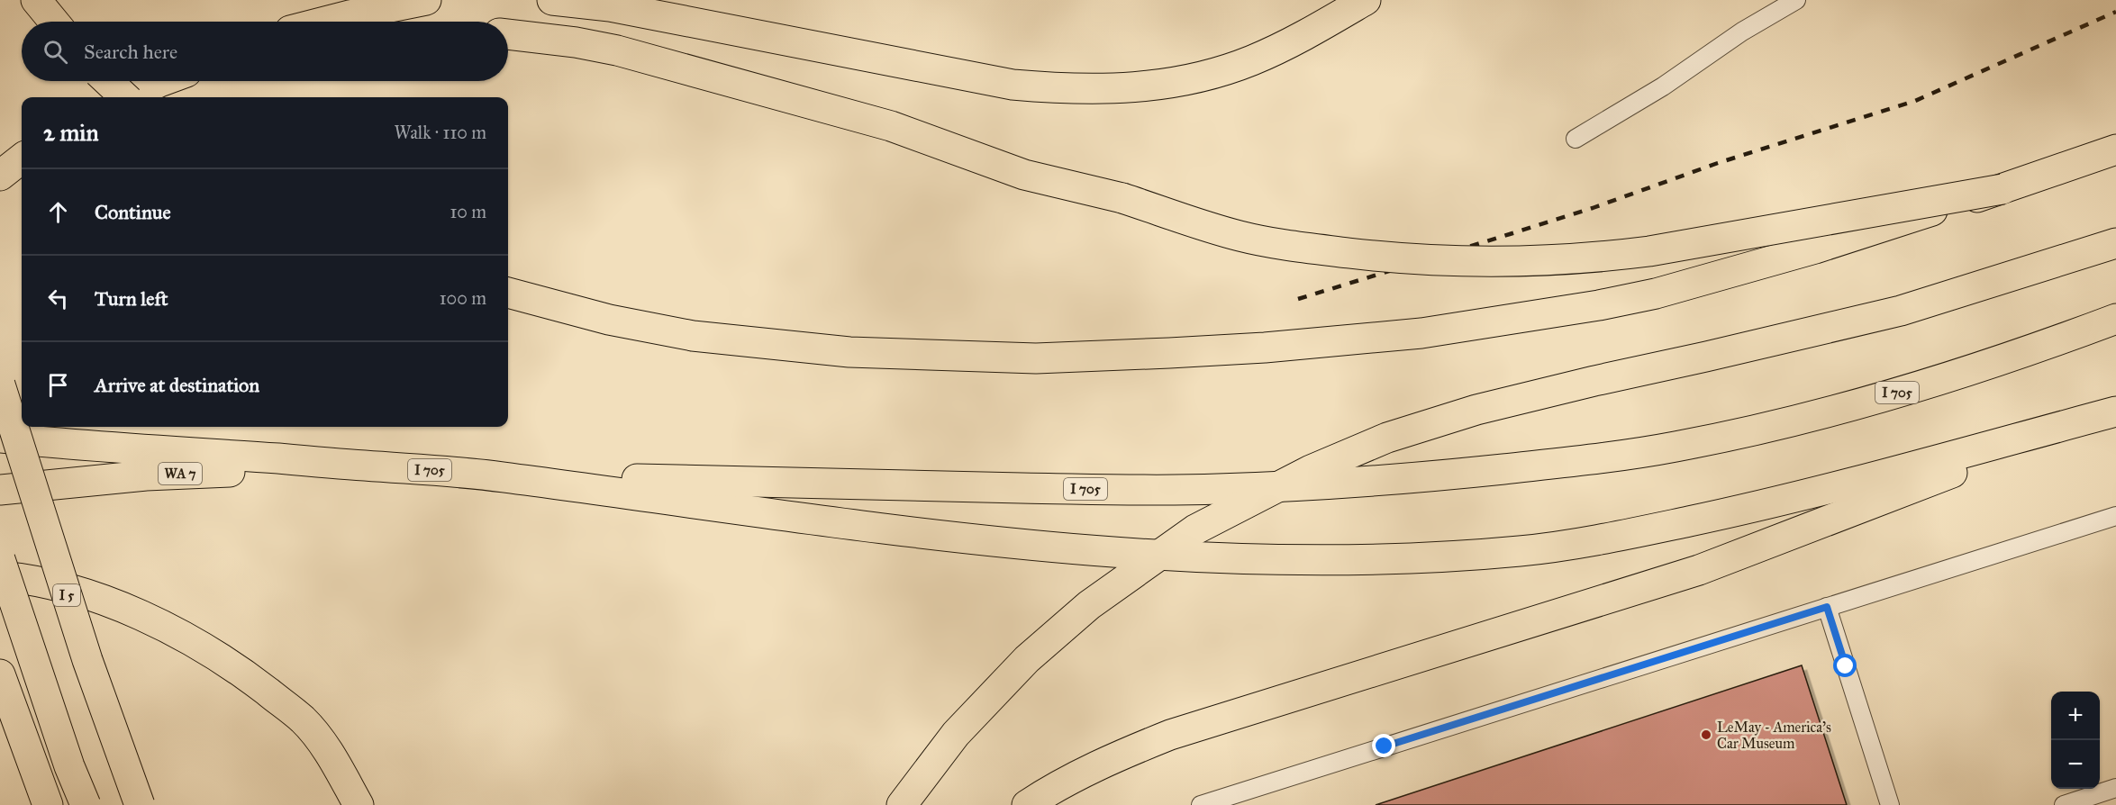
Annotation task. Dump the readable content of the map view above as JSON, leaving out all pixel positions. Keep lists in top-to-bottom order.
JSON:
{
  "streets": {
    "highway": ["I 705", "WA 7", "I 5"]
  },
  "crossings": [
    ["I 705", "WA 7"]
  ],
  "places": ["LeMay - America's Car Museum"],
  "page": {
    "search": "Search here",
    "heading": ["2 min", "Walk · 110 m"],
    "list": [
      ["Continue", "10 m"],
      ["Turn left", "100 m"],
      "Arrive at destination"
    ],
    "map_buttons": ["+", "−"]
  }
}
